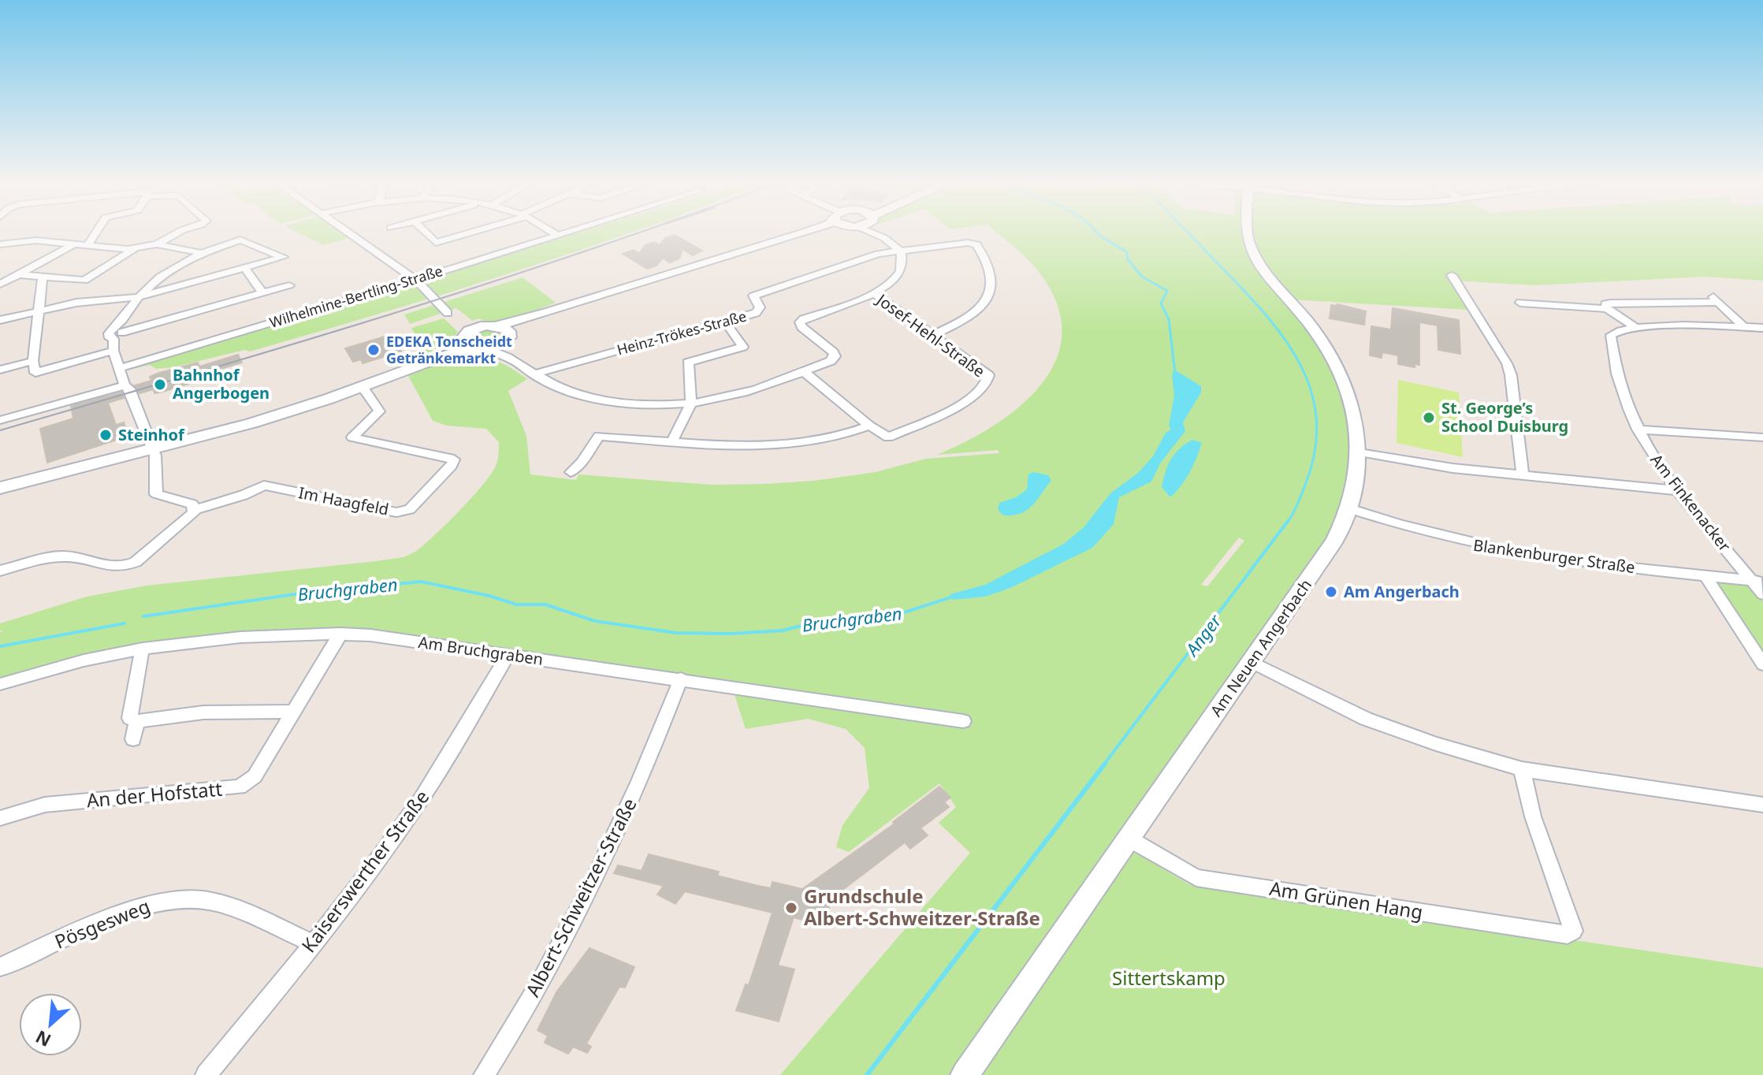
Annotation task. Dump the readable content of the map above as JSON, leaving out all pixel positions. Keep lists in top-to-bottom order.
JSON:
{
  "streets": {
    "street": [
      "Wilhelmine-Bertling-Straße",
      "Heinz-Trökes-Straße",
      "Josef-Hehl-Straße",
      "Im Haagfeld",
      "Am Finkenacker",
      "Blankenburger Straße",
      "Am Neuen Angerbach",
      "Am Bruchgraben",
      "An der Hofstatt",
      "Kaiserswerther Straße",
      "Albert-Schweitzer-Straße",
      "Am Grünen Hang",
      "Pösgesweg"
    ]
  },
  "crossings": [
    ["Heinz-Trökes-Straße", "Josef-Hehl-Straße"],
    ["Am Finkenacker", "Blankenburger Straße"],
    ["Blankenburger Straße", "Am Neuen Angerbach"],
    ["Am Neuen Angerbach", "Am Grünen Hang"],
    ["Am Bruchgraben", "An der Hofstatt"],
    ["Am Bruchgraben", "Kaiserswerther Straße"],
    ["Am Bruchgraben", "Albert-Schweitzer-Straße"],
    ["Kaiserswerther Straße", "Pösgesweg"]
  ],
  "water": ["Bruchgraben", "Anger"],
  "parks": ["Sittertskamp"],
  "places": [
    "EDEKA Tonscheidt Getränkemarkt",
    "Bahnhof Angerbogen",
    "St. George’s School Duisburg",
    "Steinhof",
    "Am Angerbach",
    "Grundschule Albert-Schweitzer-Straße"
  ],
  "north": "bottom left"
}
